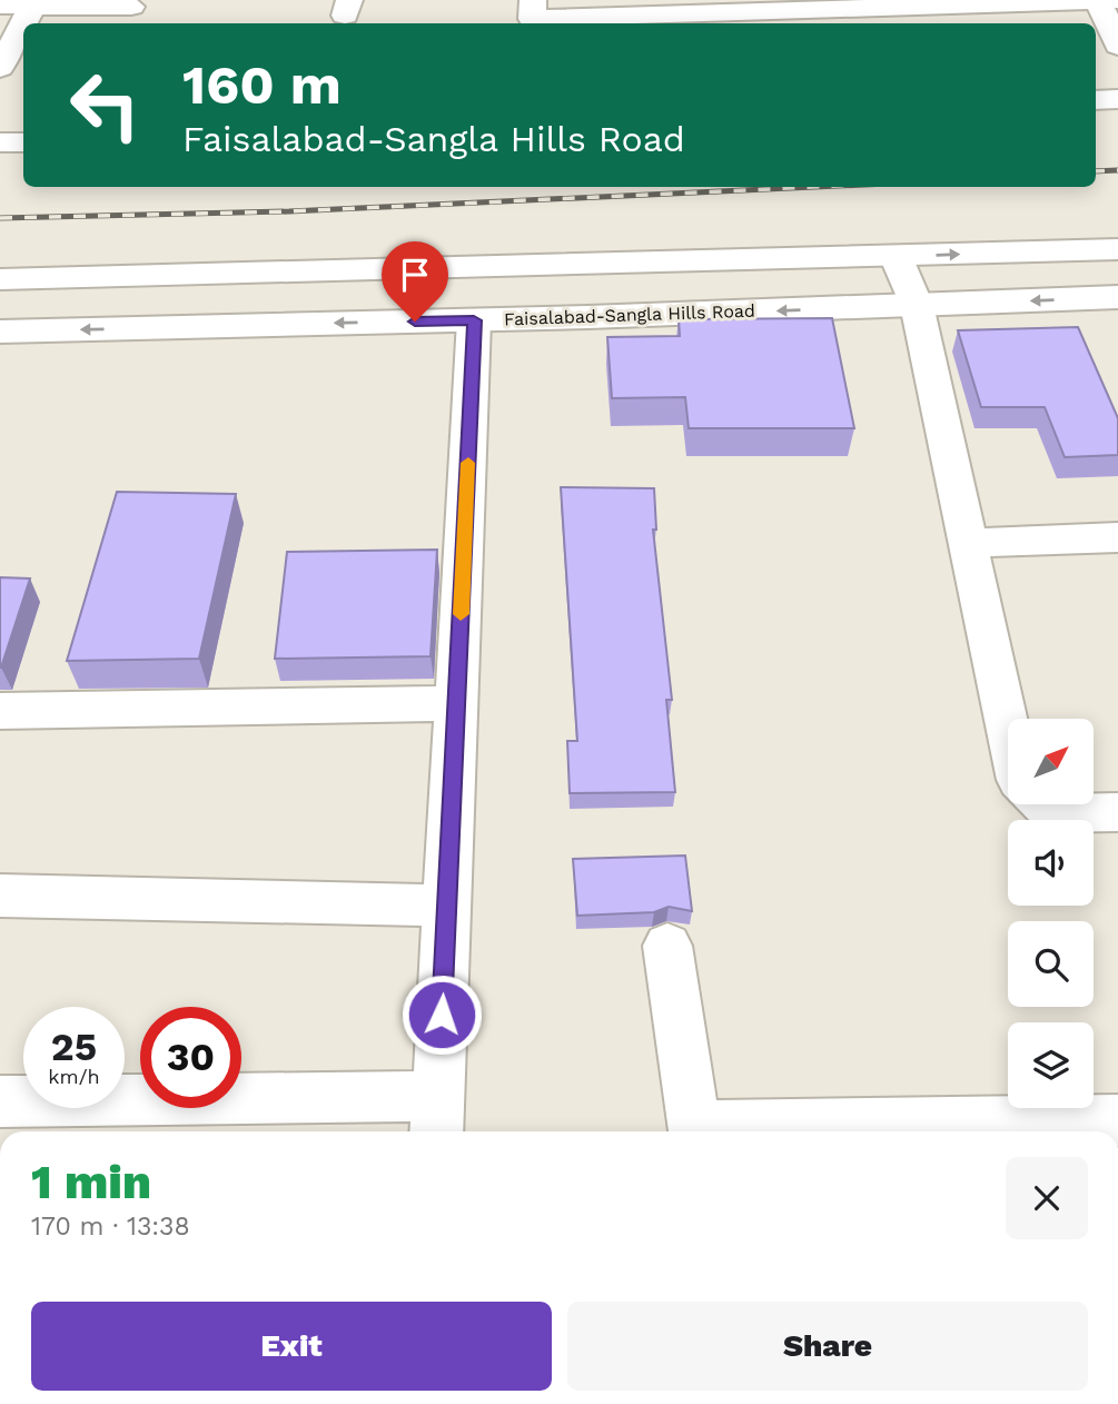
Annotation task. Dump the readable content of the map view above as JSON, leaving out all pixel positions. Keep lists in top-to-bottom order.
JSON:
{
  "streets": {
    "street": ["Faisalabad-Sangla Hills Road"]
  },
  "north": "top right",
  "page": {
    "turn": ["160 m", "Faisalabad-Sangla Hills Road"],
    "speed": "25 km/h",
    "limit": "30",
    "heading": ["1 min", "170 m · 13:38"],
    "buttons": ["Exit", "Share"]
  }
}
